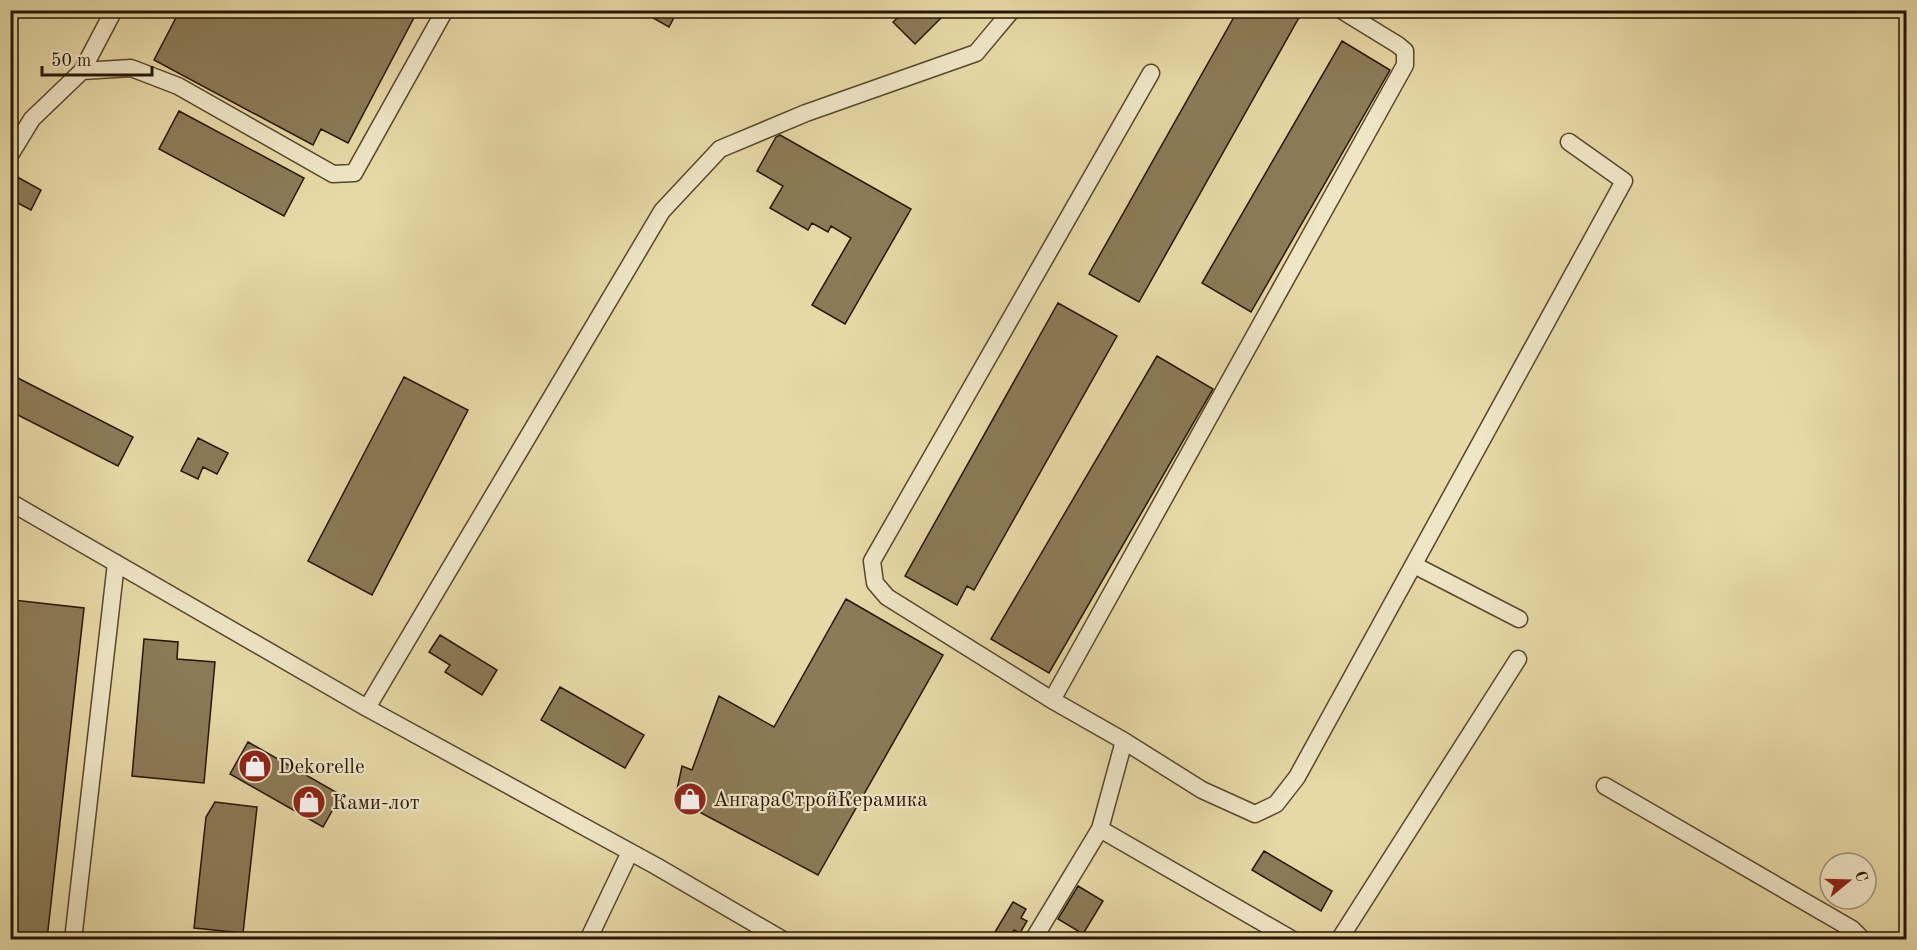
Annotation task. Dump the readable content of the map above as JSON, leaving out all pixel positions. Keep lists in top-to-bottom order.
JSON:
{
  "places": {
    "shop": ["Dekorelle", "АнгараСтройКерамика", "Ками-лот"]
  },
  "scale_bar": "50 m",
  "north": "right"
}
